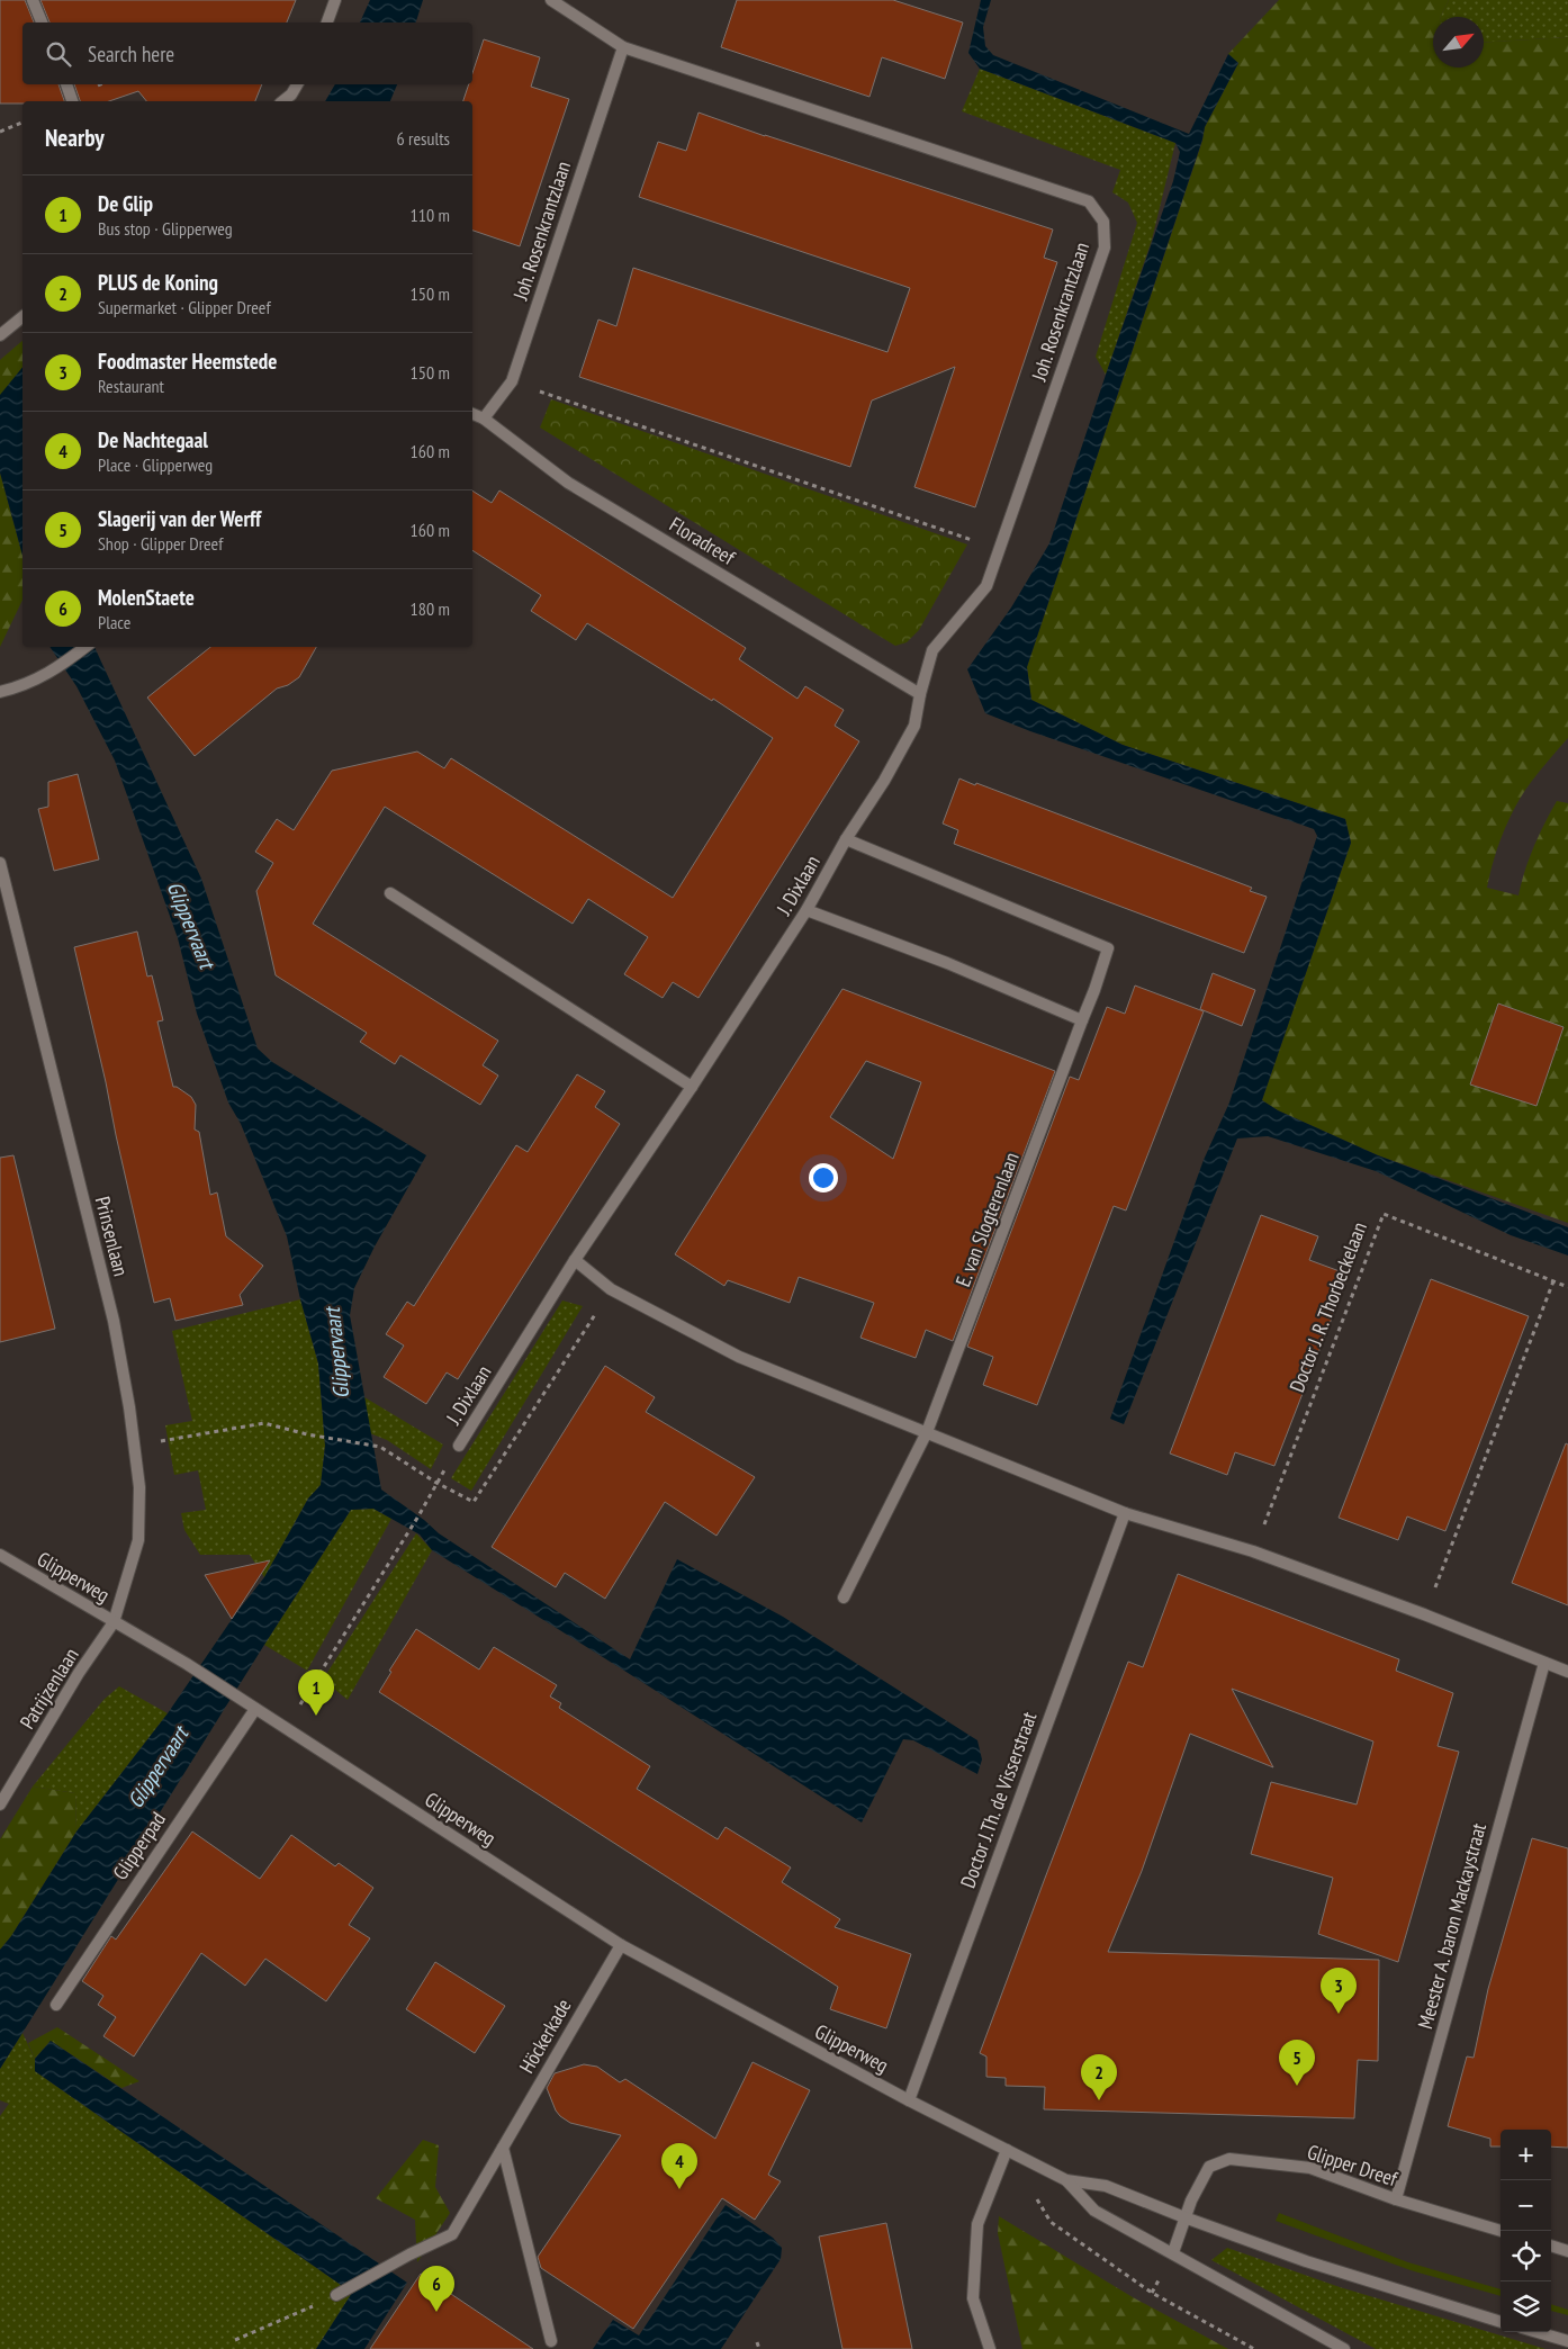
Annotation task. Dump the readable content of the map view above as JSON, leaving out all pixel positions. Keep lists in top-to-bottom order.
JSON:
{
  "streets": {
    "street": [
      "Joh. Rosenkrantzlaan",
      "Floradreef",
      "J. Dixlaan",
      "E. van Slogterenlaan",
      "Prinsenlaan",
      "Glipperweg",
      "Patrijzenlaan",
      "Doctor J.Th. de Visserstraat",
      "Glipperpad",
      "Meester A. baron Mackaystraat",
      "Höckerkade",
      "Glipper Dreef"
    ],
    "path": ["Doctor J. R. Thorbeckelaan"]
  },
  "crossings": [
    ["Joh. Rosenkrantzlaan", "Floradreef"],
    ["Joh. Rosenkrantzlaan", "J. Dixlaan"],
    ["Floradreef", "J. Dixlaan"],
    ["J. Dixlaan", "E. van Slogterenlaan"],
    ["J. Dixlaan", "Glipperweg"],
    ["Prinsenlaan", "Glipperweg"],
    ["Prinsenlaan", "Patrijzenlaan"],
    ["Glipperweg", "Patrijzenlaan"],
    ["Glipperweg", "Doctor J.Th. de Visserstraat"],
    ["Glipperweg", "Glipperpad"],
    ["Glipperweg", "Höckerkade"],
    ["Meester A. baron Mackaystraat", "Glipper Dreef"]
  ],
  "water": ["Glippervaart"],
  "north": "top right",
  "page": {
    "search": "Search here",
    "heading": ["Nearby", "6 results"],
    "list": [
      {
        "mark": "1",
        "name": "De Glip",
        "note": "Bus stop · Glipperweg",
        "value": "110 m"
      },
      {
        "mark": "2",
        "name": "PLUS de Koning",
        "note": "Supermarket · Glipper Dreef",
        "value": "150 m"
      },
      {
        "mark": "3",
        "name": "Foodmaster Heemstede",
        "note": "Restaurant",
        "value": "150 m"
      },
      {
        "mark": "4",
        "name": "De Nachtegaal",
        "note": "Place · Glipperweg",
        "value": "160 m"
      },
      {
        "mark": "5",
        "name": "Slagerij van der Werff",
        "note": "Shop · Glipper Dreef",
        "value": "160 m"
      },
      {
        "mark": "6",
        "name": "MolenStaete",
        "note": "Place",
        "value": "180 m"
      }
    ],
    "pins": [
      "1",
      "3",
      "5",
      "2",
      "4",
      "6"
    ],
    "map_buttons": ["+", "−"]
  }
}
